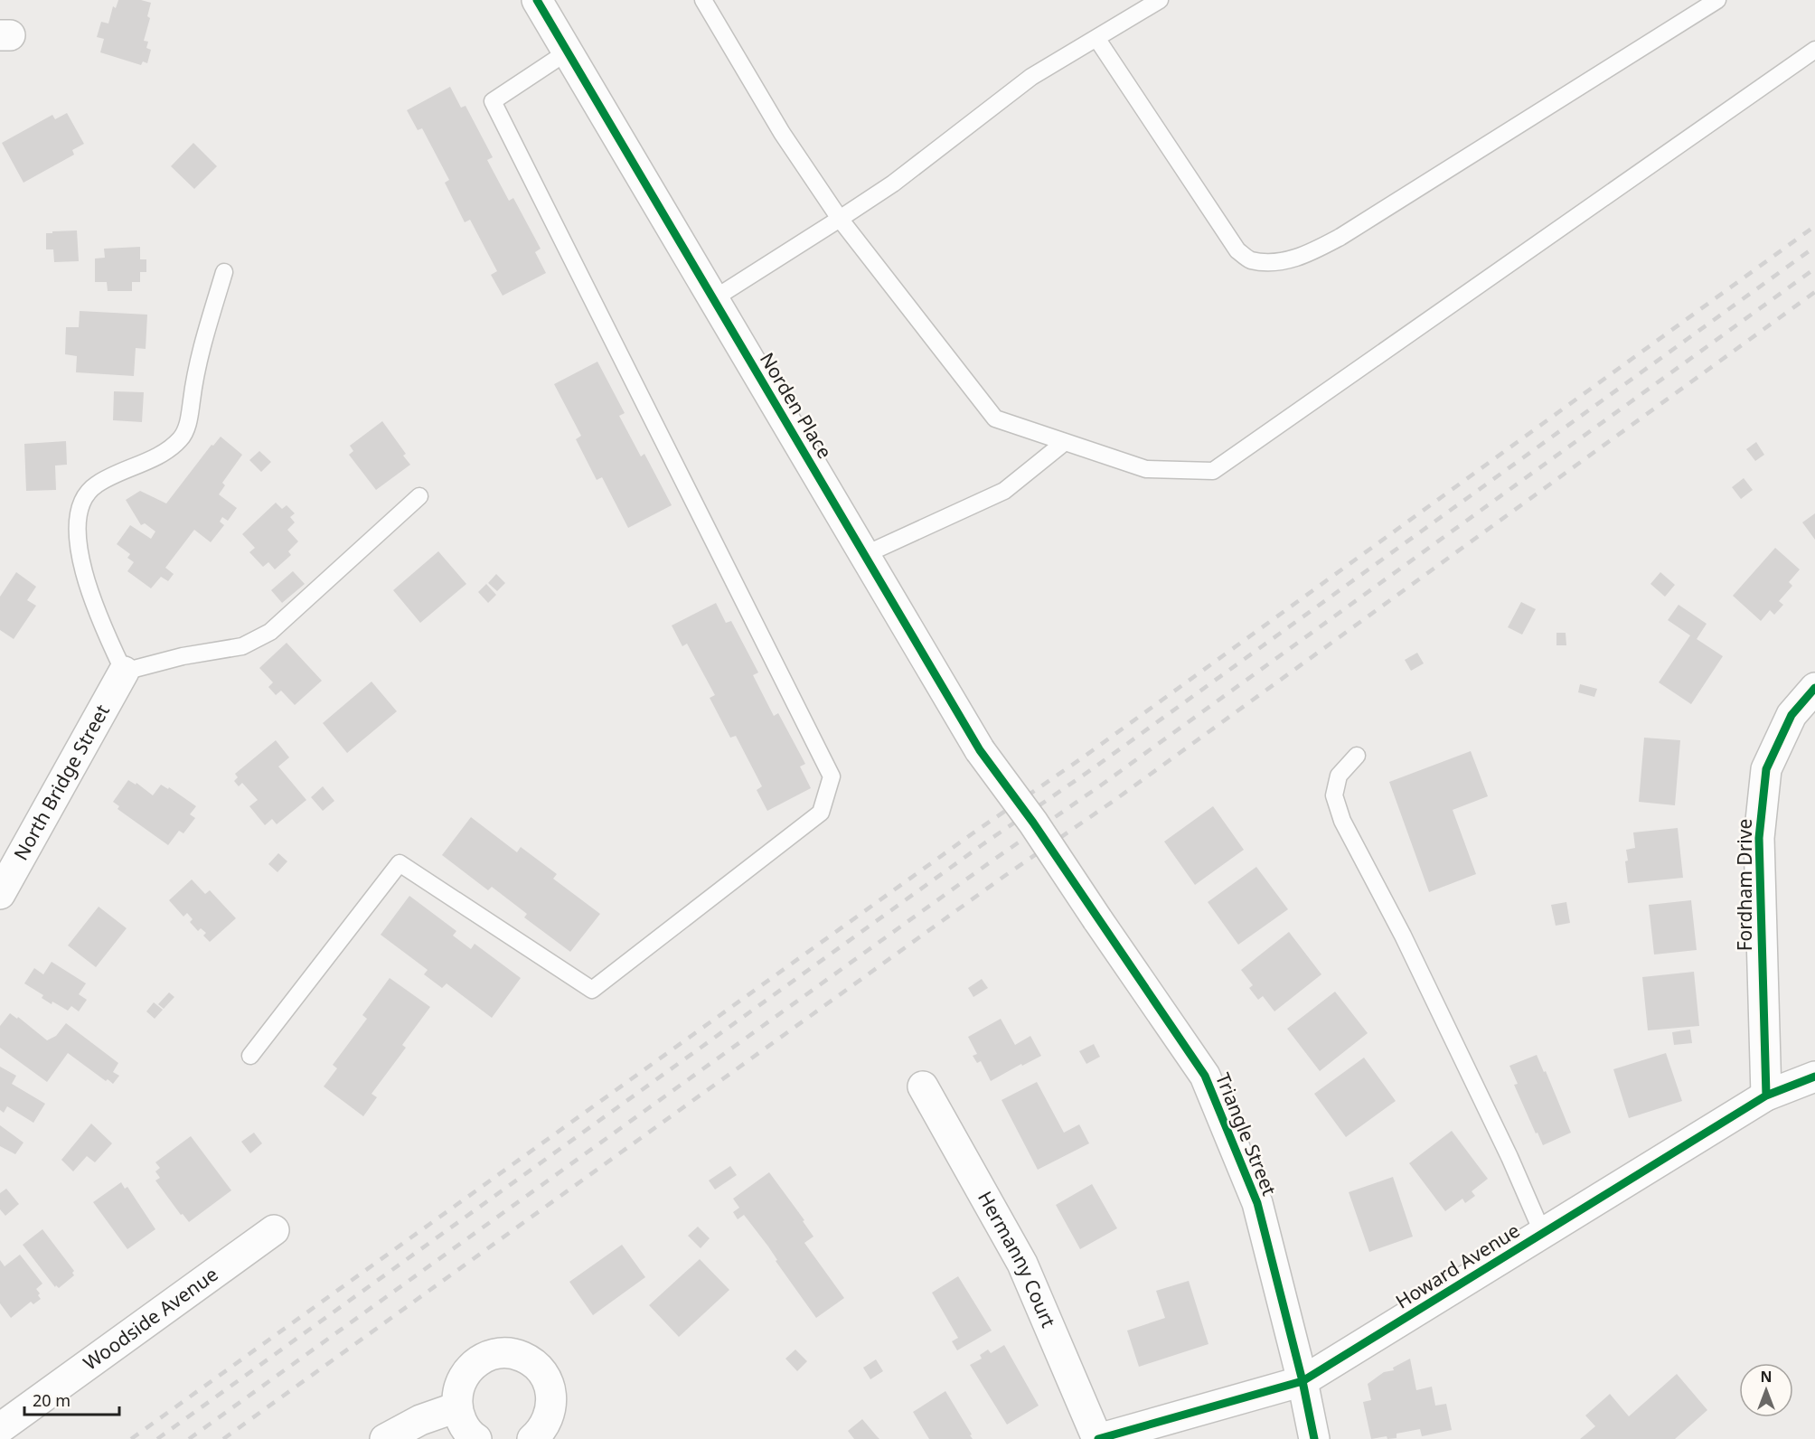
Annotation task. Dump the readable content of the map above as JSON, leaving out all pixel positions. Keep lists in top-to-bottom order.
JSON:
{
  "streets": {
    "street": [
      "Norden Place",
      "North Bridge Street",
      "Fordham Drive",
      "Triangle Street",
      "Hermanny Court",
      "Howard Avenue",
      "Woodside Avenue"
    ]
  },
  "crossings": [
    ["Norden Place", "Triangle Street"],
    ["Fordham Drive", "Howard Avenue"],
    ["Triangle Street", "Howard Avenue"],
    ["Hermanny Court", "Howard Avenue"]
  ],
  "scale_bar": "20 m",
  "north": "top"
}
